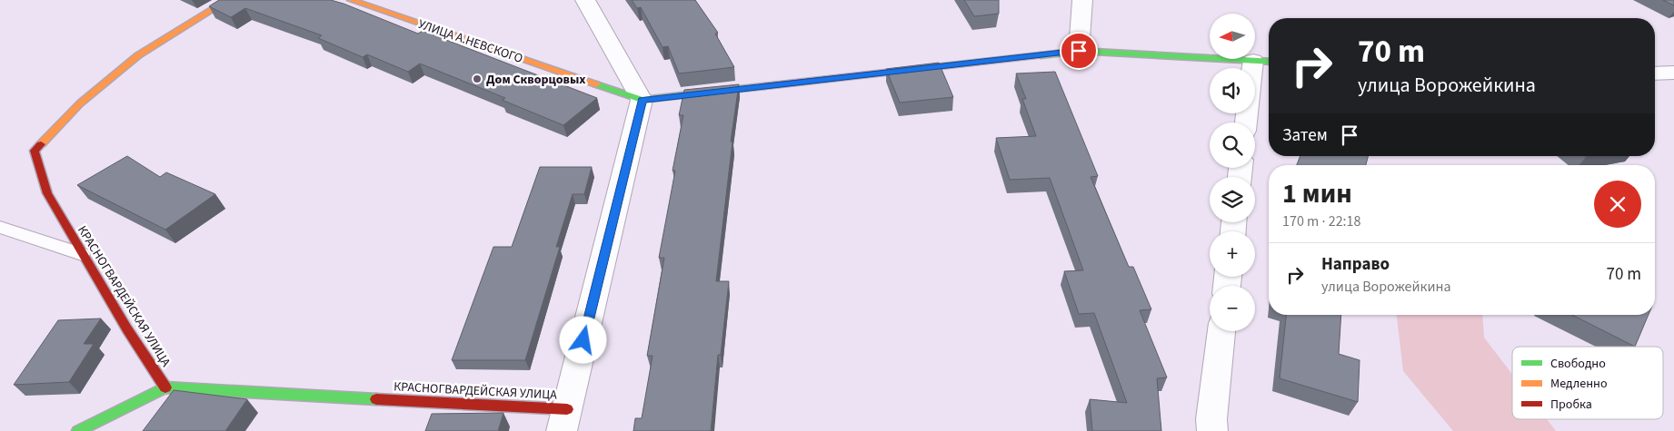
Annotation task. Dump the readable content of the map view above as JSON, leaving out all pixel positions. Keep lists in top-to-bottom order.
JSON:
{
  "streets": {
    "street": ["УЛИЦА А.НЕВСКОГО", "КРАСНОГВАРДЕЙСКАЯ УЛИЦА"]
  },
  "places": ["Дом Скворцовых"],
  "legend": ["Свободно", "Медленно", "Пробка"],
  "north": "left",
  "page": {
    "map_buttons": ["+", "−"],
    "turn": ["70 m", "улица Ворожейкина"],
    "then": "Затем",
    "heading": ["1 мин", "170 m · 22:18"],
    "list": [
      {
        "name": "Направо",
        "note": "улица Ворожейкина",
        "value": "70 m"
      }
    ]
  }
}
